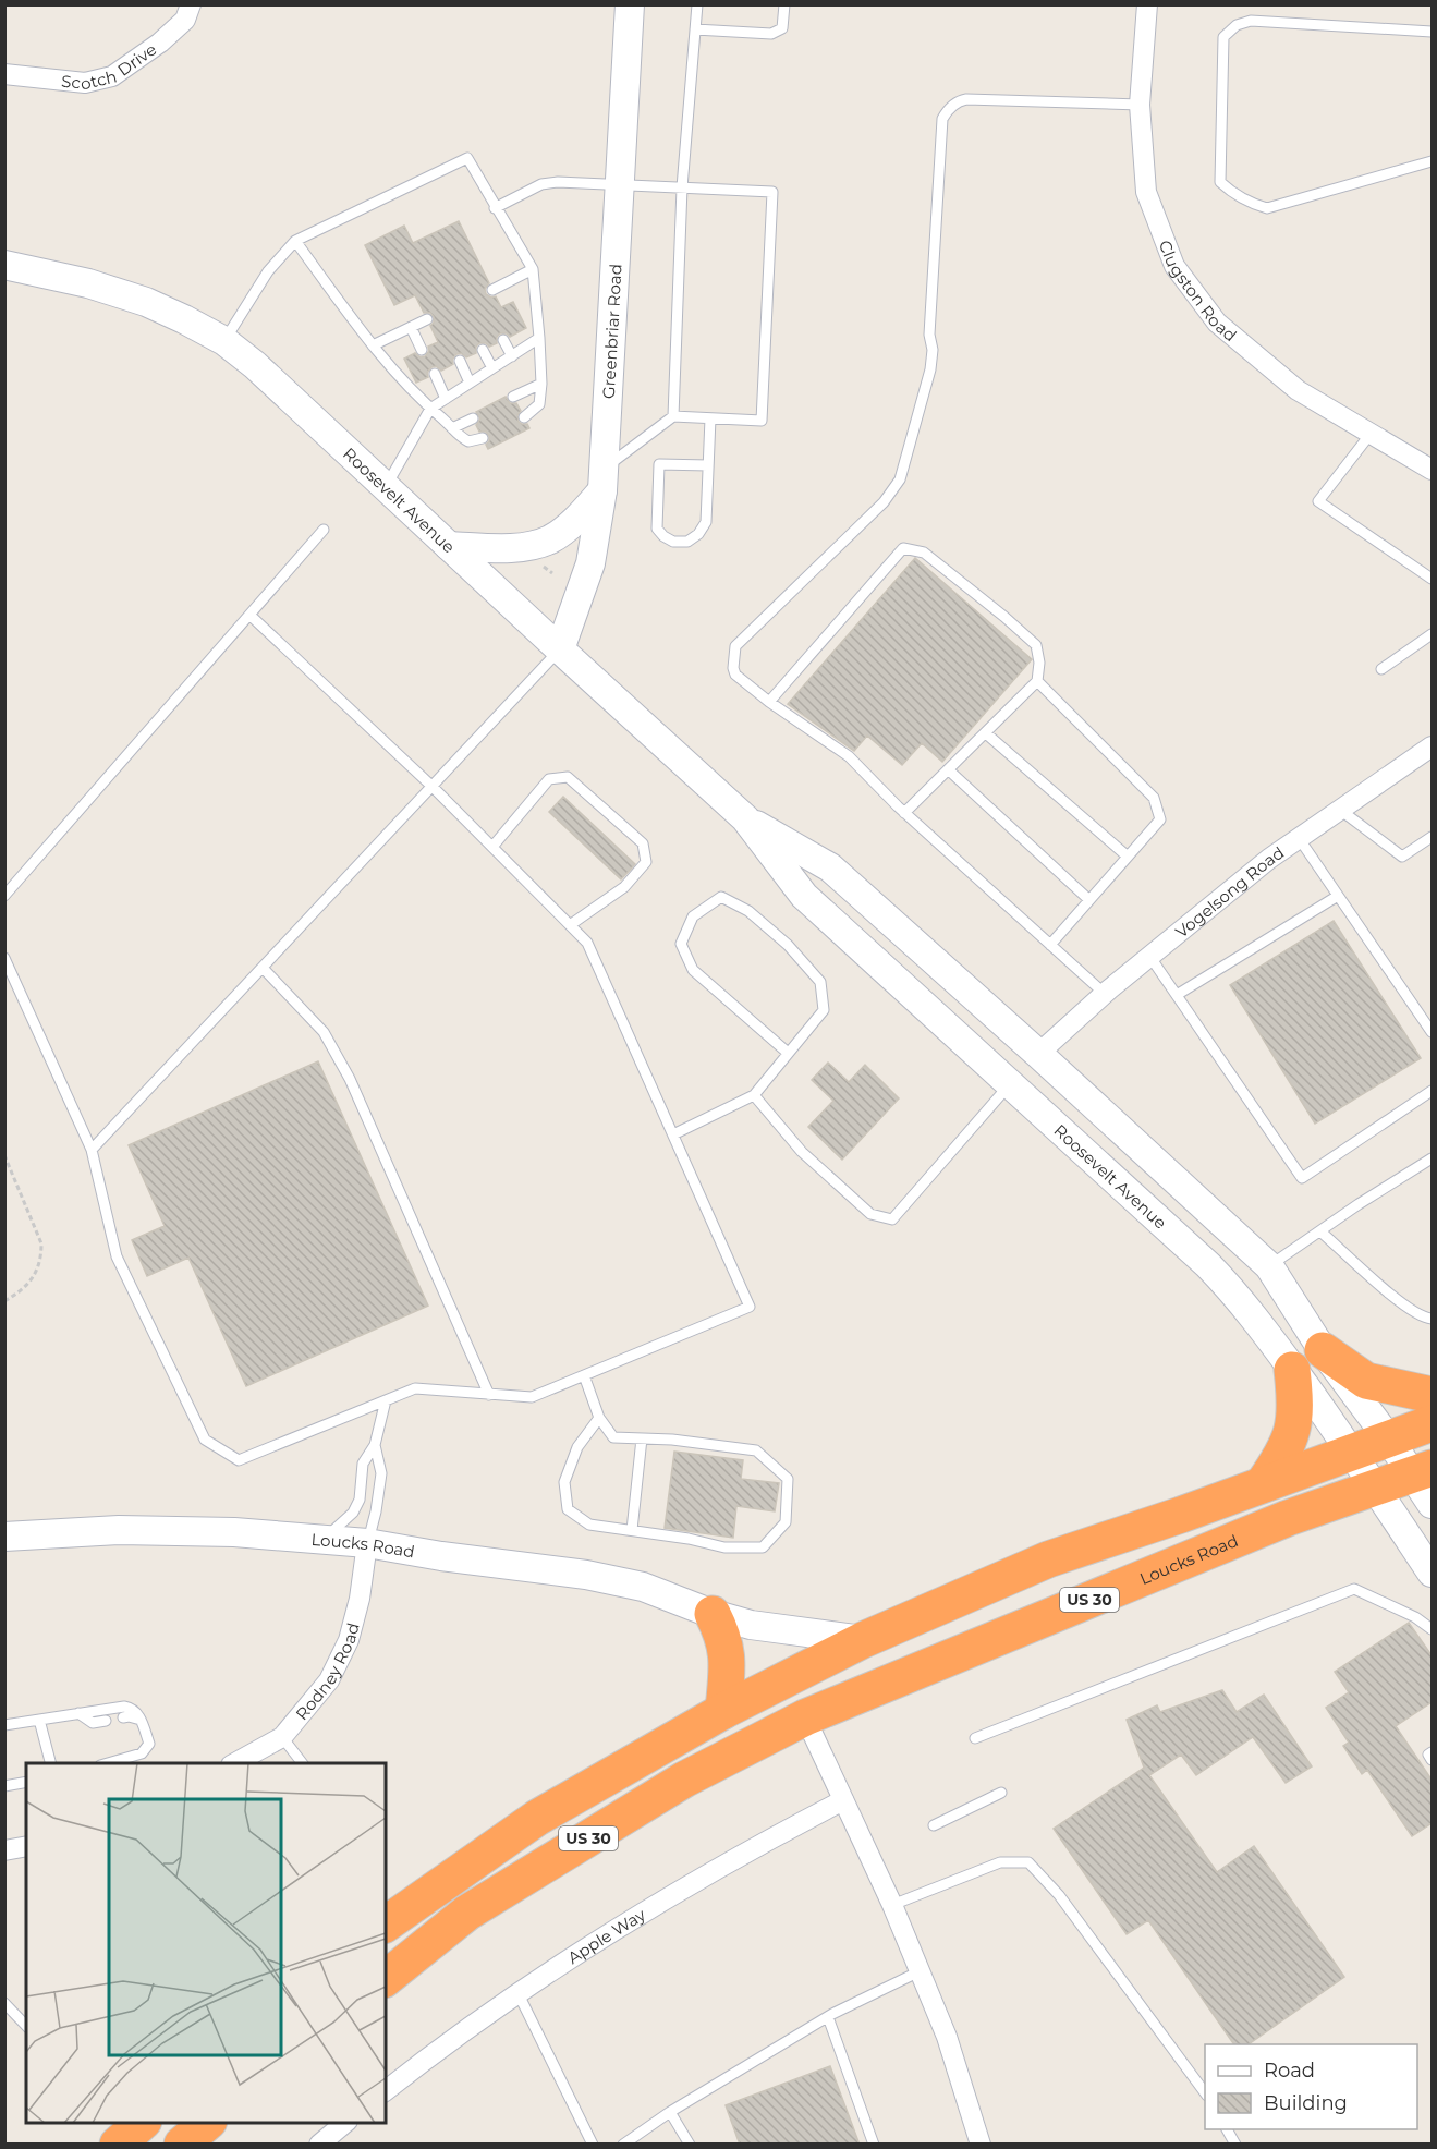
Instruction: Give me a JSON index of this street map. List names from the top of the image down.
{
  "streets": {
    "highway": ["Loucks Road", "US 30"],
    "main road": ["Greenbriar Road", "Roosevelt Avenue"],
    "street": [
      "Scotch Drive",
      "Clugston Road",
      "Vogelsong Road",
      "Rodney Road",
      "Apple Way"
    ]
  },
  "crossings": [
    ["Greenbriar Road", "Roosevelt Avenue"],
    ["Roosevelt Avenue", "Vogelsong Road"],
    ["Roosevelt Avenue", "Loucks Road"],
    ["Roosevelt Avenue", "US 30"],
    ["Loucks Road", "US 30"],
    ["Loucks Road", "Rodney Road"]
  ],
  "legend": ["Road", "Building"]
}
